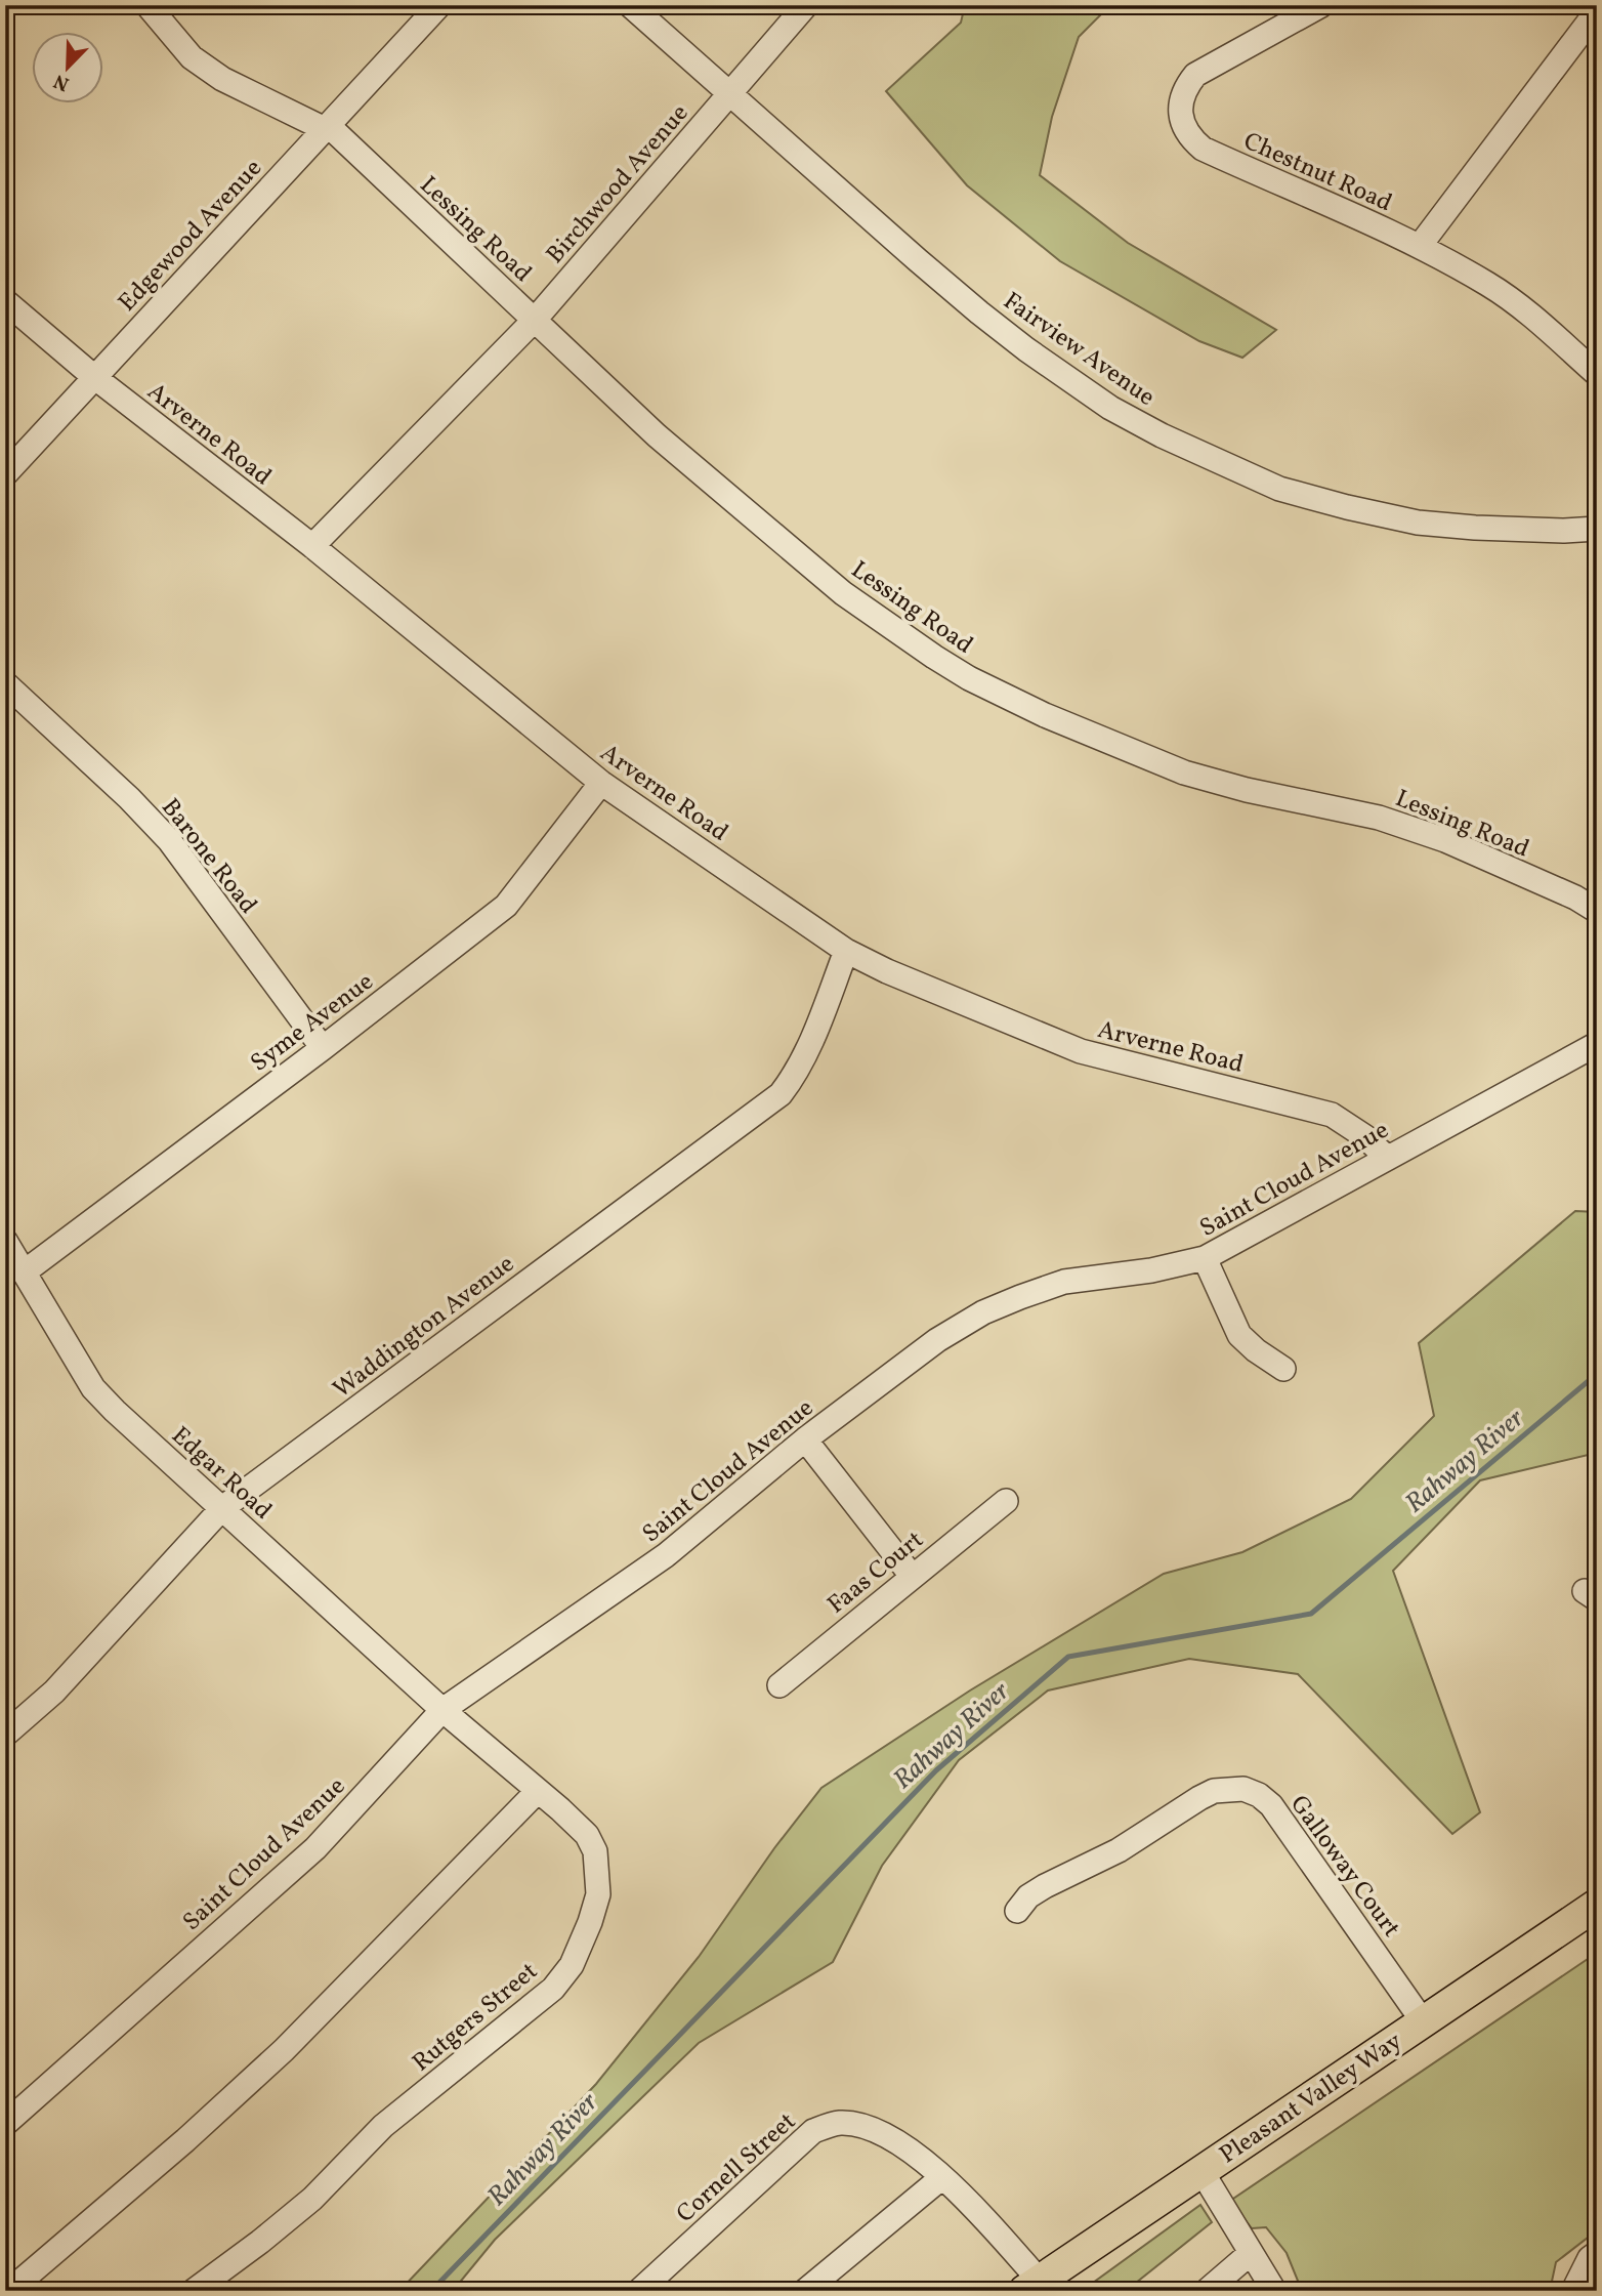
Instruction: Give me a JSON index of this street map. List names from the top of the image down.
{
  "streets": {
    "main road": ["Pleasant Valley Way"],
    "street": [
      "Chestnut Road",
      "Birchwood Avenue",
      "Lessing Road",
      "Edgewood Avenue",
      "Fairview Avenue",
      "Arverne Road",
      "Barone Road",
      "Syme Avenue",
      "Saint Cloud Avenue",
      "Waddington Avenue",
      "Edgar Road",
      "Faas Court",
      "Galloway Court",
      "Rutgers Street",
      "Cornell Street"
    ]
  },
  "crossings": [
    ["Birchwood Avenue", "Lessing Road"],
    ["Birchwood Avenue", "Fairview Avenue"],
    ["Birchwood Avenue", "Arverne Road"],
    ["Lessing Road", "Edgewood Avenue"],
    ["Edgewood Avenue", "Arverne Road"],
    ["Arverne Road", "Syme Avenue"],
    ["Arverne Road", "Saint Cloud Avenue"],
    ["Arverne Road", "Waddington Avenue"],
    ["Barone Road", "Syme Avenue"],
    ["Syme Avenue", "Edgar Road"],
    ["Saint Cloud Avenue", "Edgar Road"],
    ["Saint Cloud Avenue", "Rutgers Street"],
    ["Waddington Avenue", "Edgar Road"],
    ["Edgar Road", "Rutgers Street"],
    ["Galloway Court", "Pleasant Valley Way"],
    ["Pleasant Valley Way", "Cornell Street"]
  ],
  "water": ["Rahway River"],
  "north": "bottom left"
}
